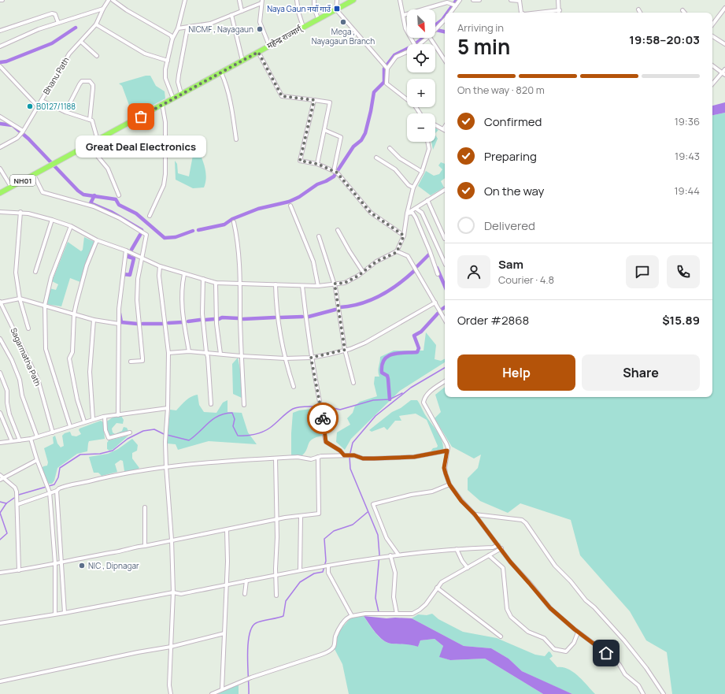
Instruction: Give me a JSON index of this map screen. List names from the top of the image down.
{
  "streets": {
    "highway": ["महेन्द्र राज्मार्ग्", "NH01"],
    "street": ["Bhanu Path", "Sagarmatha Path"]
  },
  "places": {
    "transit": ["Naya Gaun नयाँ गाउँ"],
    "other": [
      "Mega , Nayagaun Branch",
      "NICMF , Nayagaun",
      "B0127/1188",
      "Great Deal Electronics",
      "NIC , Dipnagar"
    ]
  },
  "north": "bottom right",
  "page": {
    "map_buttons": ["+", "−"],
    "heading": ["5 min", "Arriving in", "19:58–20:03"],
    "panel": [
      "Sam",
      "Courier · 4.8",
      "Order #2868",
      "$15.89"
    ],
    "bar": "On the way · 820 m",
    "list": [
      ["Confirmed", "19:36"],
      ["Preparing", "19:43"],
      ["On the way", "19:44"],
      "Delivered"
    ],
    "bubble": "Great Deal Electronics",
    "buttons": ["Help", "Share"]
  }
}
